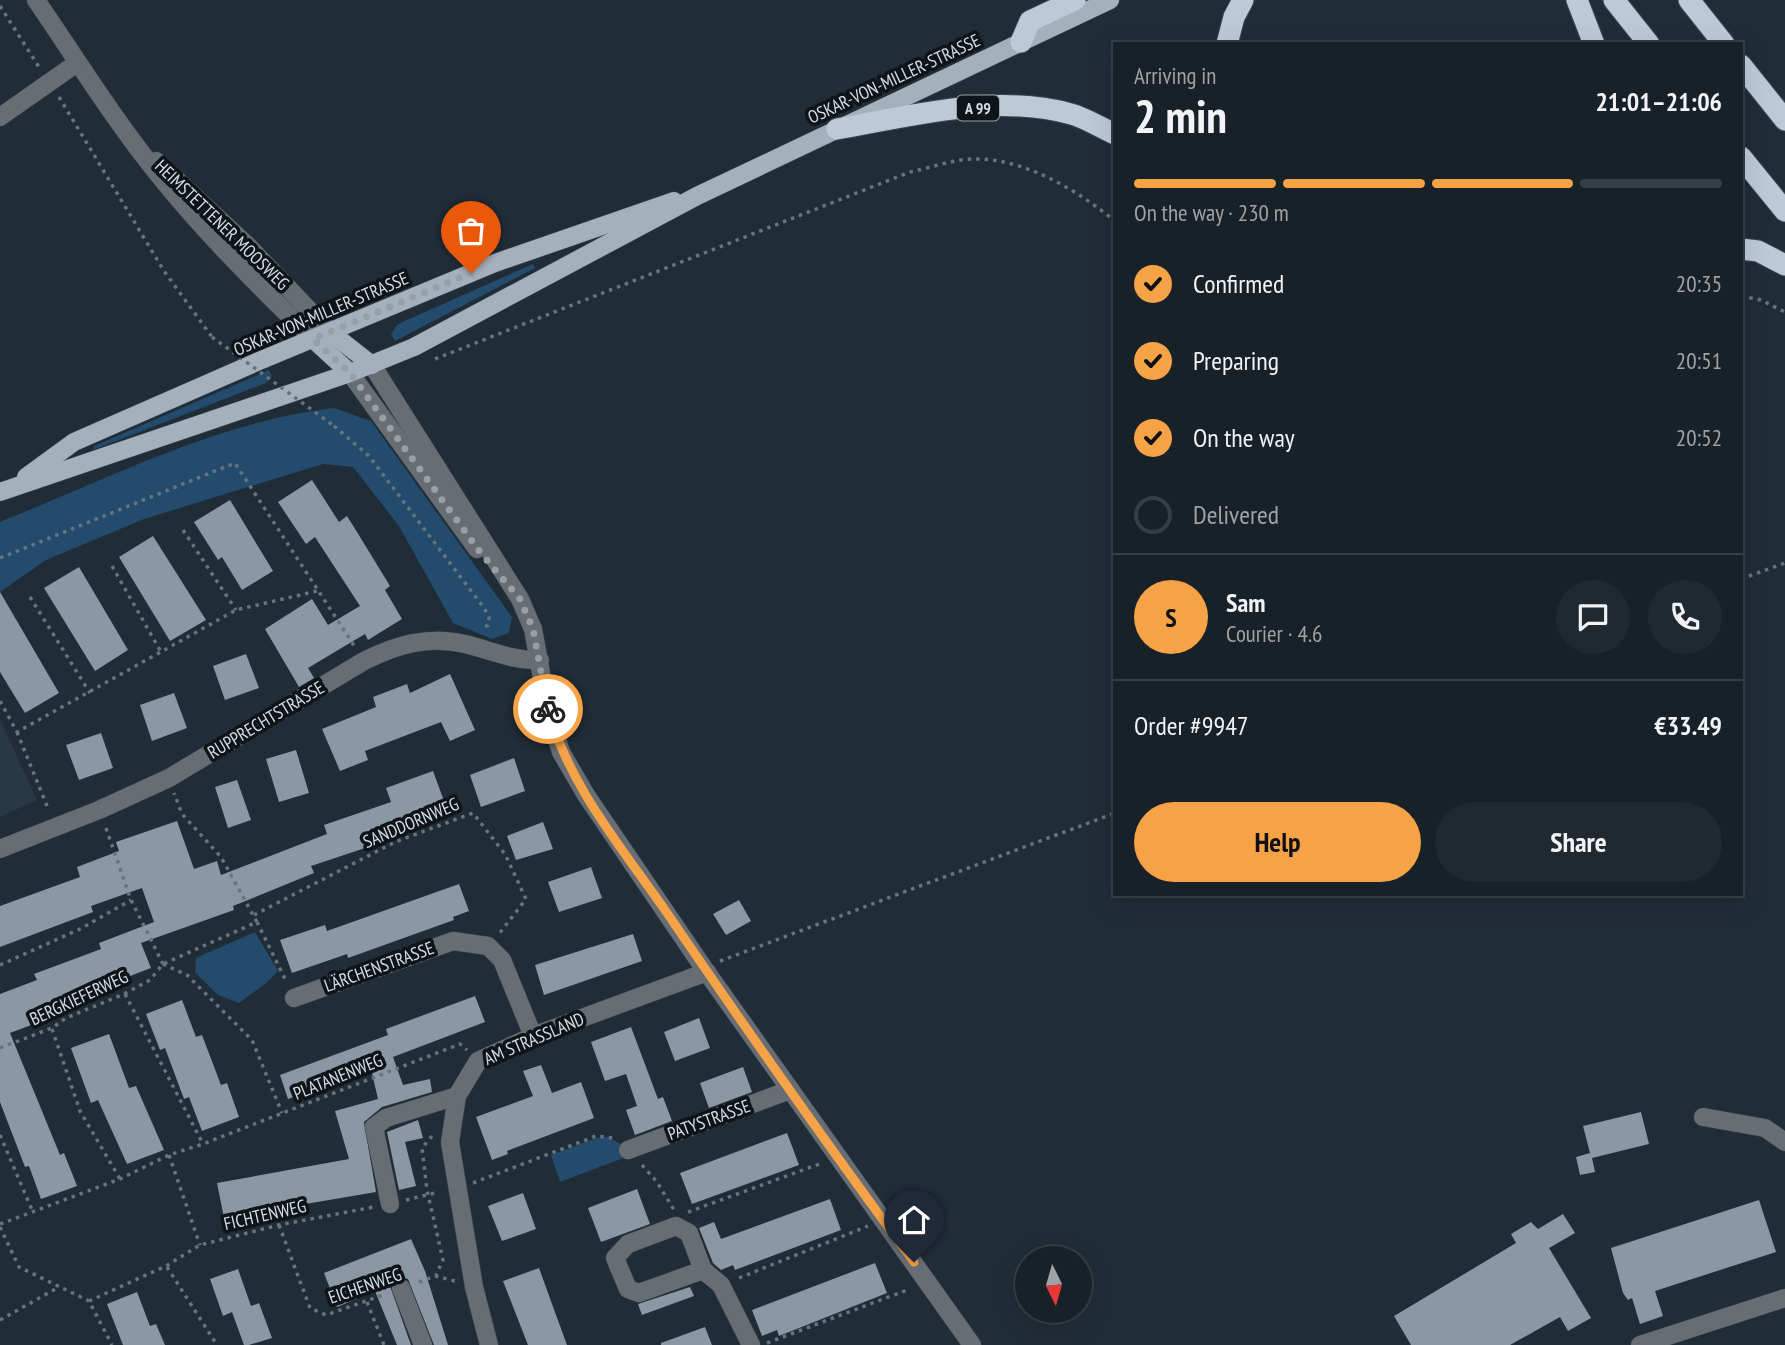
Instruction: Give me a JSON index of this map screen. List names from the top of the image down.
{
  "streets": {
    "highway": ["A 99"],
    "main road": ["OSKAR-VON-MILLER-STRASSE"],
    "street": [
      "HEIMSTETTENER MOOSWEG",
      "RUPPRECHTSTRASSE",
      "LÄRCHENSTRASSE",
      "AM STRASSLAND",
      "PATYSTRASSE"
    ],
    "path": [
      "SANDDORNWEG",
      "BERGKIEFERWEG",
      "PLATANENWEG",
      "FICHTENWEG",
      "EICHENWEG"
    ]
  },
  "crossings": [
    ["OSKAR-VON-MILLER-STRASSE", "A 99"],
    ["OSKAR-VON-MILLER-STRASSE", "HEIMSTETTENER MOOSWEG"],
    ["SANDDORNWEG", "LÄRCHENSTRASSE"],
    ["AM STRASSLAND", "PLATANENWEG"],
    ["AM STRASSLAND", "FICHTENWEG"],
    ["PATYSTRASSE", "FICHTENWEG"],
    ["FICHTENWEG", "EICHENWEG"]
  ],
  "north": "bottom",
  "page": {
    "heading": ["2 min", "Arriving in", "21:01–21:06"],
    "panel": [
      "Sam",
      "Courier · 4.6",
      "Order #9947",
      "€33.49"
    ],
    "bar": "On the way · 230 m",
    "list": [
      ["Confirmed", "20:35"],
      ["Preparing", "20:51"],
      ["On the way", "20:52"],
      "Delivered"
    ],
    "round": "S",
    "buttons": ["Help", "Share"]
  }
}
